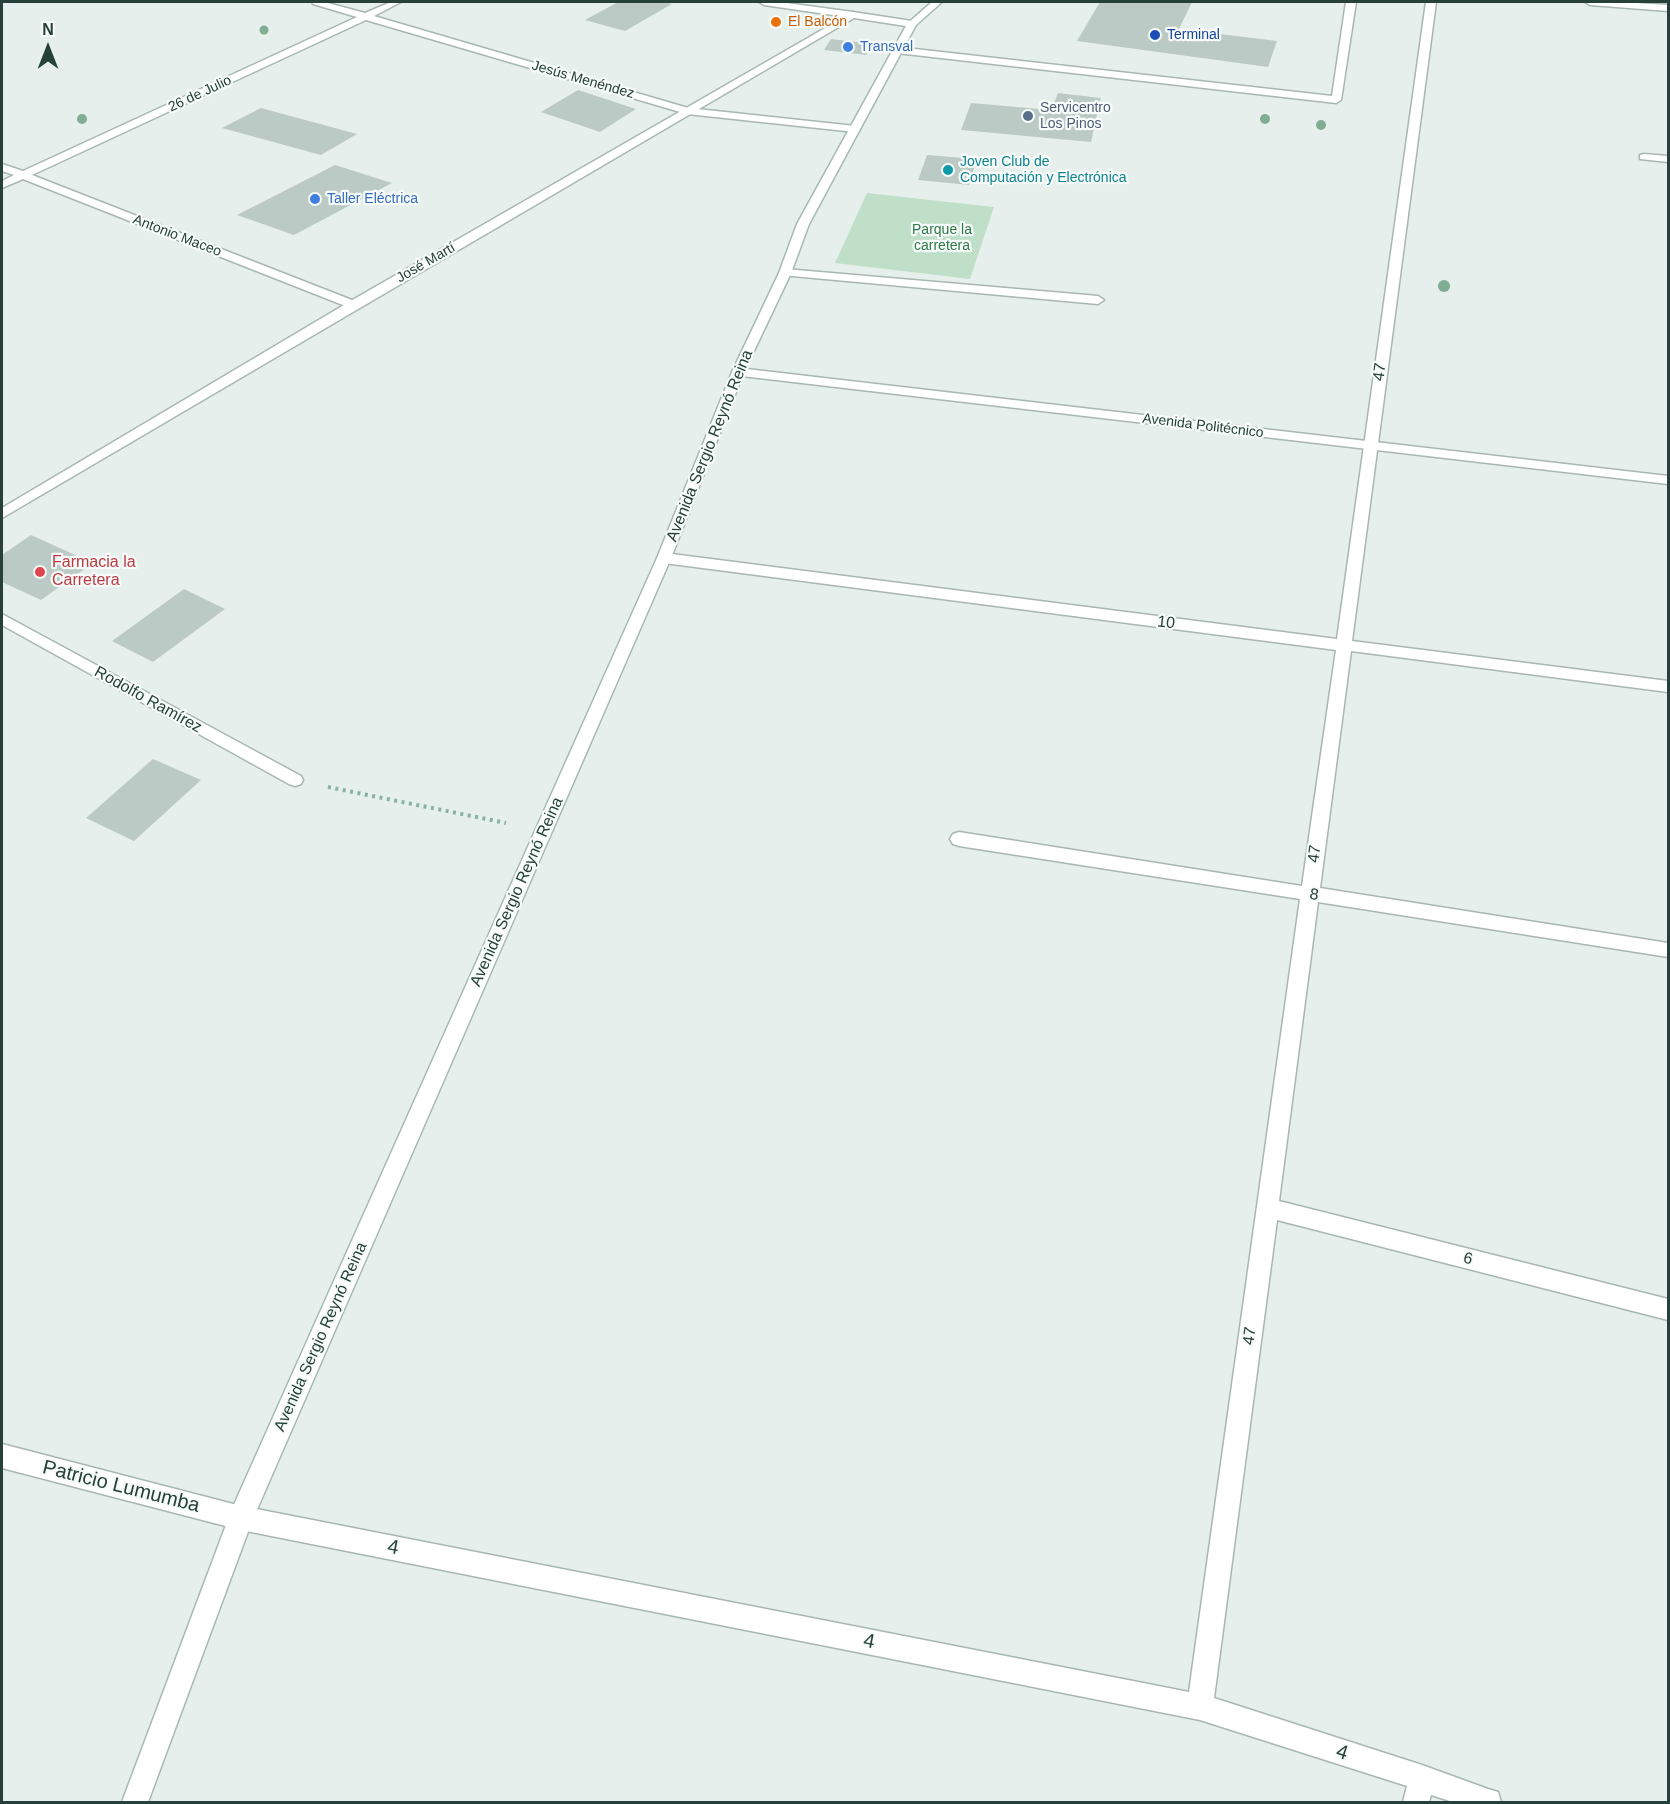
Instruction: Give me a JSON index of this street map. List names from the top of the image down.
{
  "streets": {
    "street": [
      "Jesús Menéndez",
      "26 de Julio",
      "Antonio Maceo",
      "José Martí",
      "47",
      "Avenida Politécnico",
      "Avenida Sergio Reynó Reina",
      "10",
      "Rodolfo Ramírez",
      "8",
      "6",
      "Patricio Lumumba",
      "4"
    ]
  },
  "crossings": [
    ["Jesús Menéndez", "26 de Julio"],
    ["Jesús Menéndez", "José Martí"],
    ["Jesús Menéndez", "Avenida Sergio Reynó Reina"],
    ["26 de Julio", "Antonio Maceo"],
    ["Antonio Maceo", "José Martí"],
    ["47", "Avenida Politécnico"],
    ["47", "10"],
    ["47", "8"],
    ["47", "6"],
    ["47", "4"],
    ["Avenida Politécnico", "Avenida Sergio Reynó Reina"],
    ["Avenida Sergio Reynó Reina", "10"],
    ["Avenida Sergio Reynó Reina", "Patricio Lumumba"],
    ["Avenida Sergio Reynó Reina", "4"],
    ["Patricio Lumumba", "4"]
  ],
  "parks": ["Parque la carretera"],
  "places": [
    "El Balcón",
    "Terminal",
    "Transval",
    "Servicentro Los Pinos",
    "Joven Club de Computación y Electrónica",
    "Taller Eléctrica",
    "Farmacia la Carretera"
  ],
  "north": "top"
}
